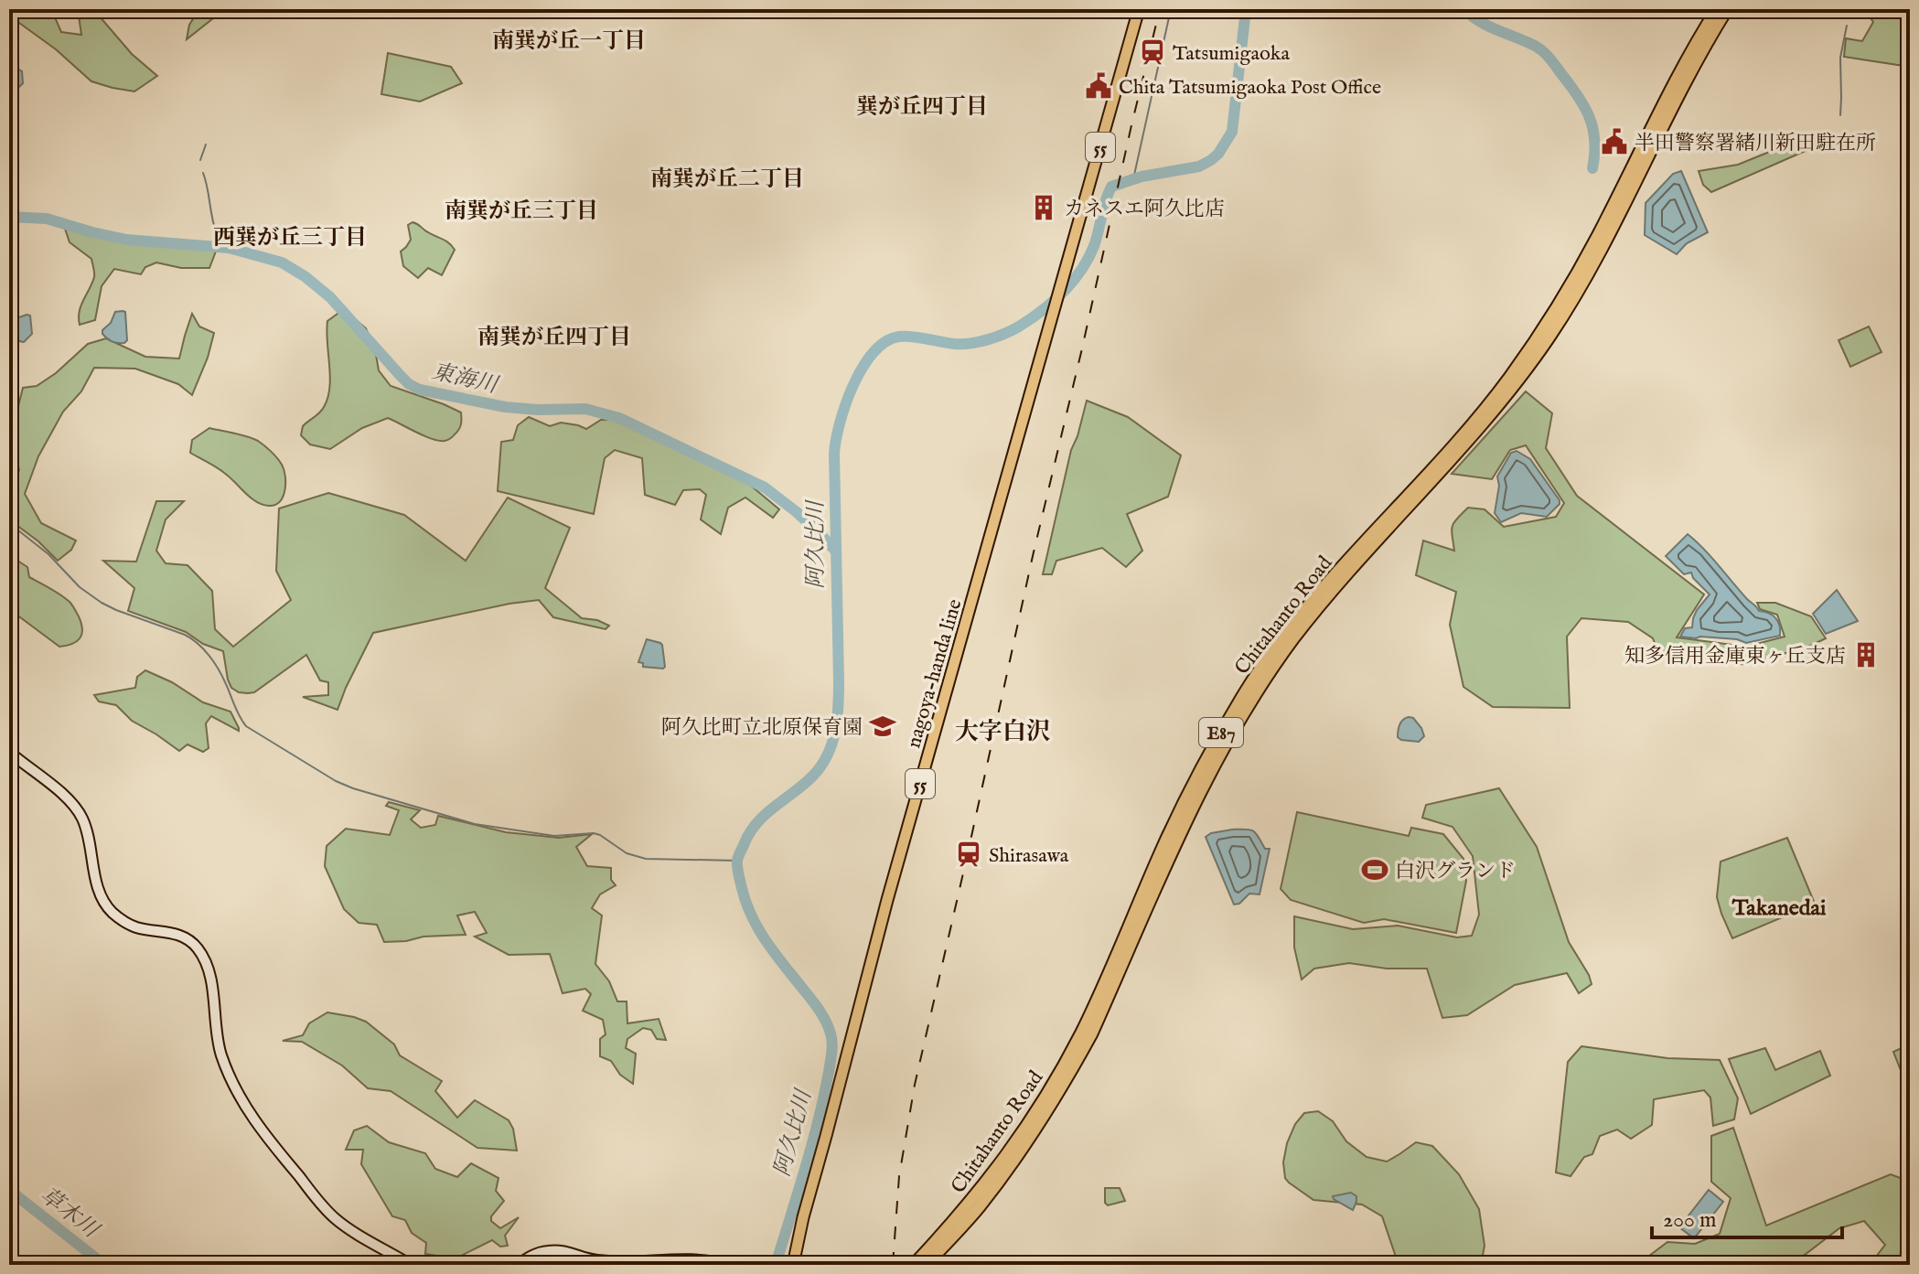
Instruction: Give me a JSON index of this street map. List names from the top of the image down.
{
  "streets": {
    "highway": ["Chitahanto Road", "E87"],
    "main road": ["55", "nagoya-handa line"]
  },
  "districts": [
    "南巽が丘一丁目",
    "巽が丘四丁目",
    "南巽が丘二丁目",
    "南巽が丘三丁目",
    "西巽が丘三丁目",
    "南巽が丘四丁目",
    "大字白沢",
    "Takanedai"
  ],
  "water": ["東海川", "阿久比川", "草木川"],
  "places": {
    "station": ["Tatsumigaoka", "Shirasawa"],
    "public building": ["Chita Tatsumigaoka Post Office", "半田警察署緒川新田駐在所"],
    "building": ["カネスエ阿久比店", "知多信用金庫東ヶ丘支店"],
    "school or university": ["阿久比町立北原保育園"],
    "sports": ["白沢グランド"]
  },
  "scale_bar": "200 m"
}
